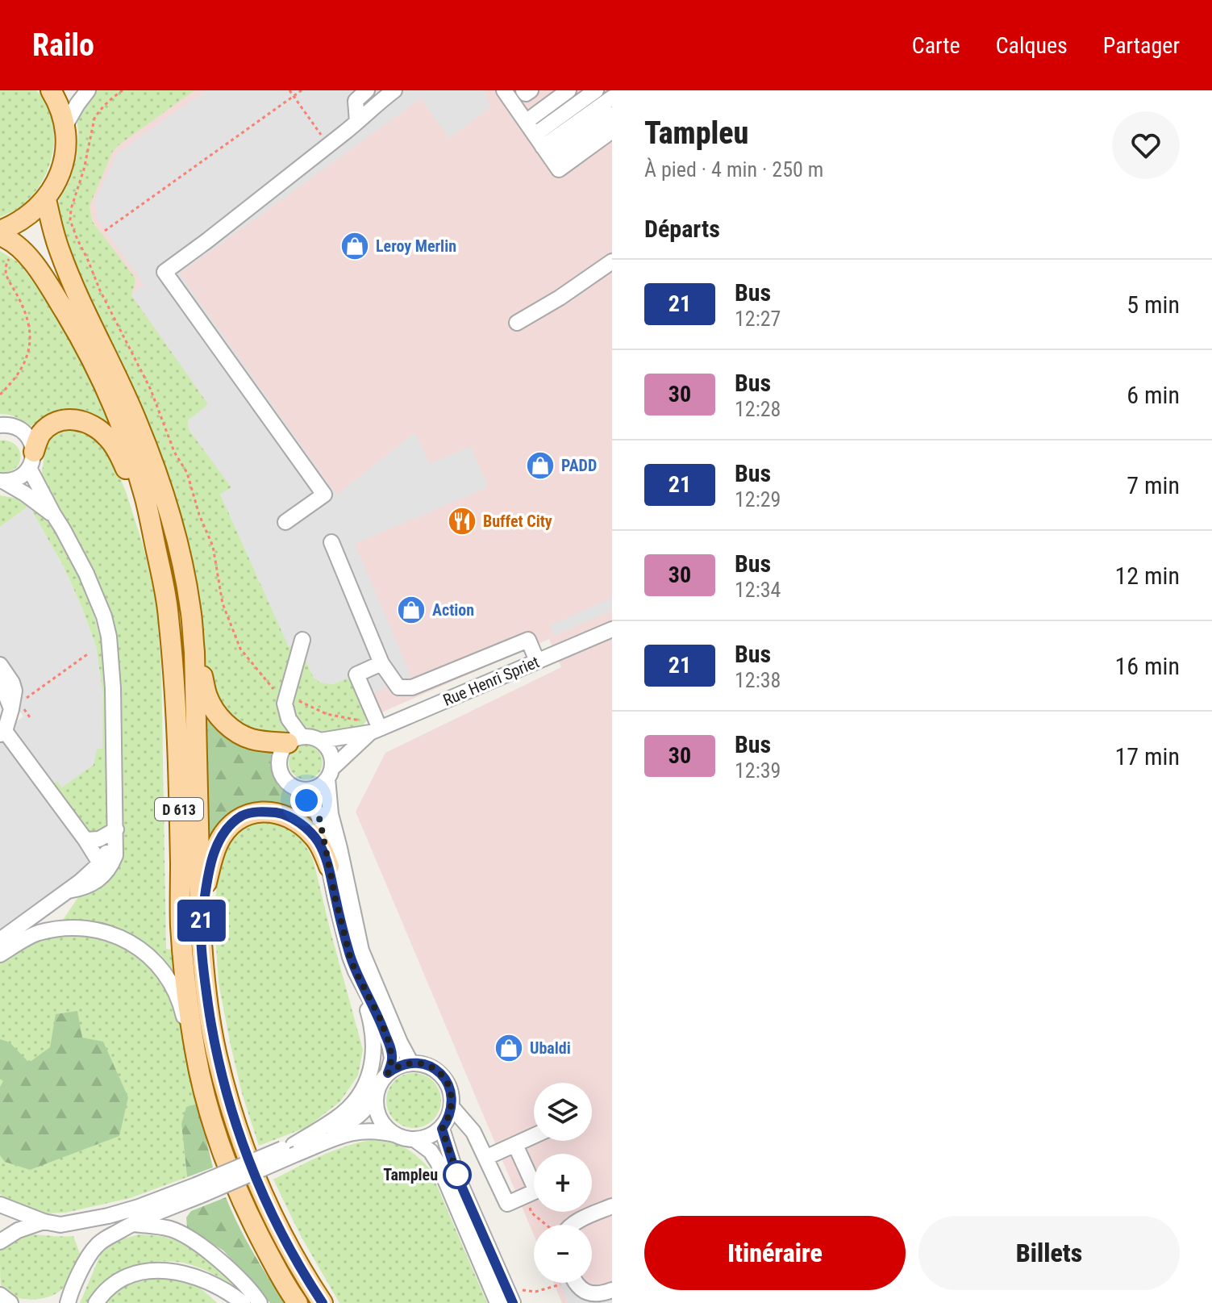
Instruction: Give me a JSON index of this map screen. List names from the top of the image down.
{
  "streets": {
    "main road": ["D 613"],
    "street": ["Rue Henri Spriet"]
  },
  "places": {
    "shop": [
      "Leroy Merlin",
      "PADD",
      "Action",
      "Ubaldi"
    ],
    "restaurant": ["Buffet City"],
    "other": ["Tampleu"]
  },
  "lines": ["bus line 21"],
  "page": {
    "header": "Railo",
    "nav": ["Carte", "Calques", "Partager"],
    "on_map": "21",
    "heading": [
      ["Tampleu", "À pied · 4 min · 250 m"],
      "Départs"
    ],
    "list": [
      {
        "mark": "21",
        "name": "Bus",
        "note": "12:27",
        "value": "5 min"
      },
      {
        "mark": "30",
        "name": "Bus",
        "note": "12:28",
        "value": "6 min"
      },
      {
        "mark": "21",
        "name": "Bus",
        "note": "12:29",
        "value": "7 min"
      },
      {
        "mark": "30",
        "name": "Bus",
        "note": "12:34",
        "value": "12 min"
      },
      {
        "mark": "21",
        "name": "Bus",
        "note": "12:38",
        "value": "16 min"
      },
      {
        "mark": "30",
        "name": "Bus",
        "note": "12:39",
        "value": "17 min"
      }
    ],
    "map_buttons": ["+", "−"],
    "buttons": ["Itinéraire", "Billets"]
  }
}
